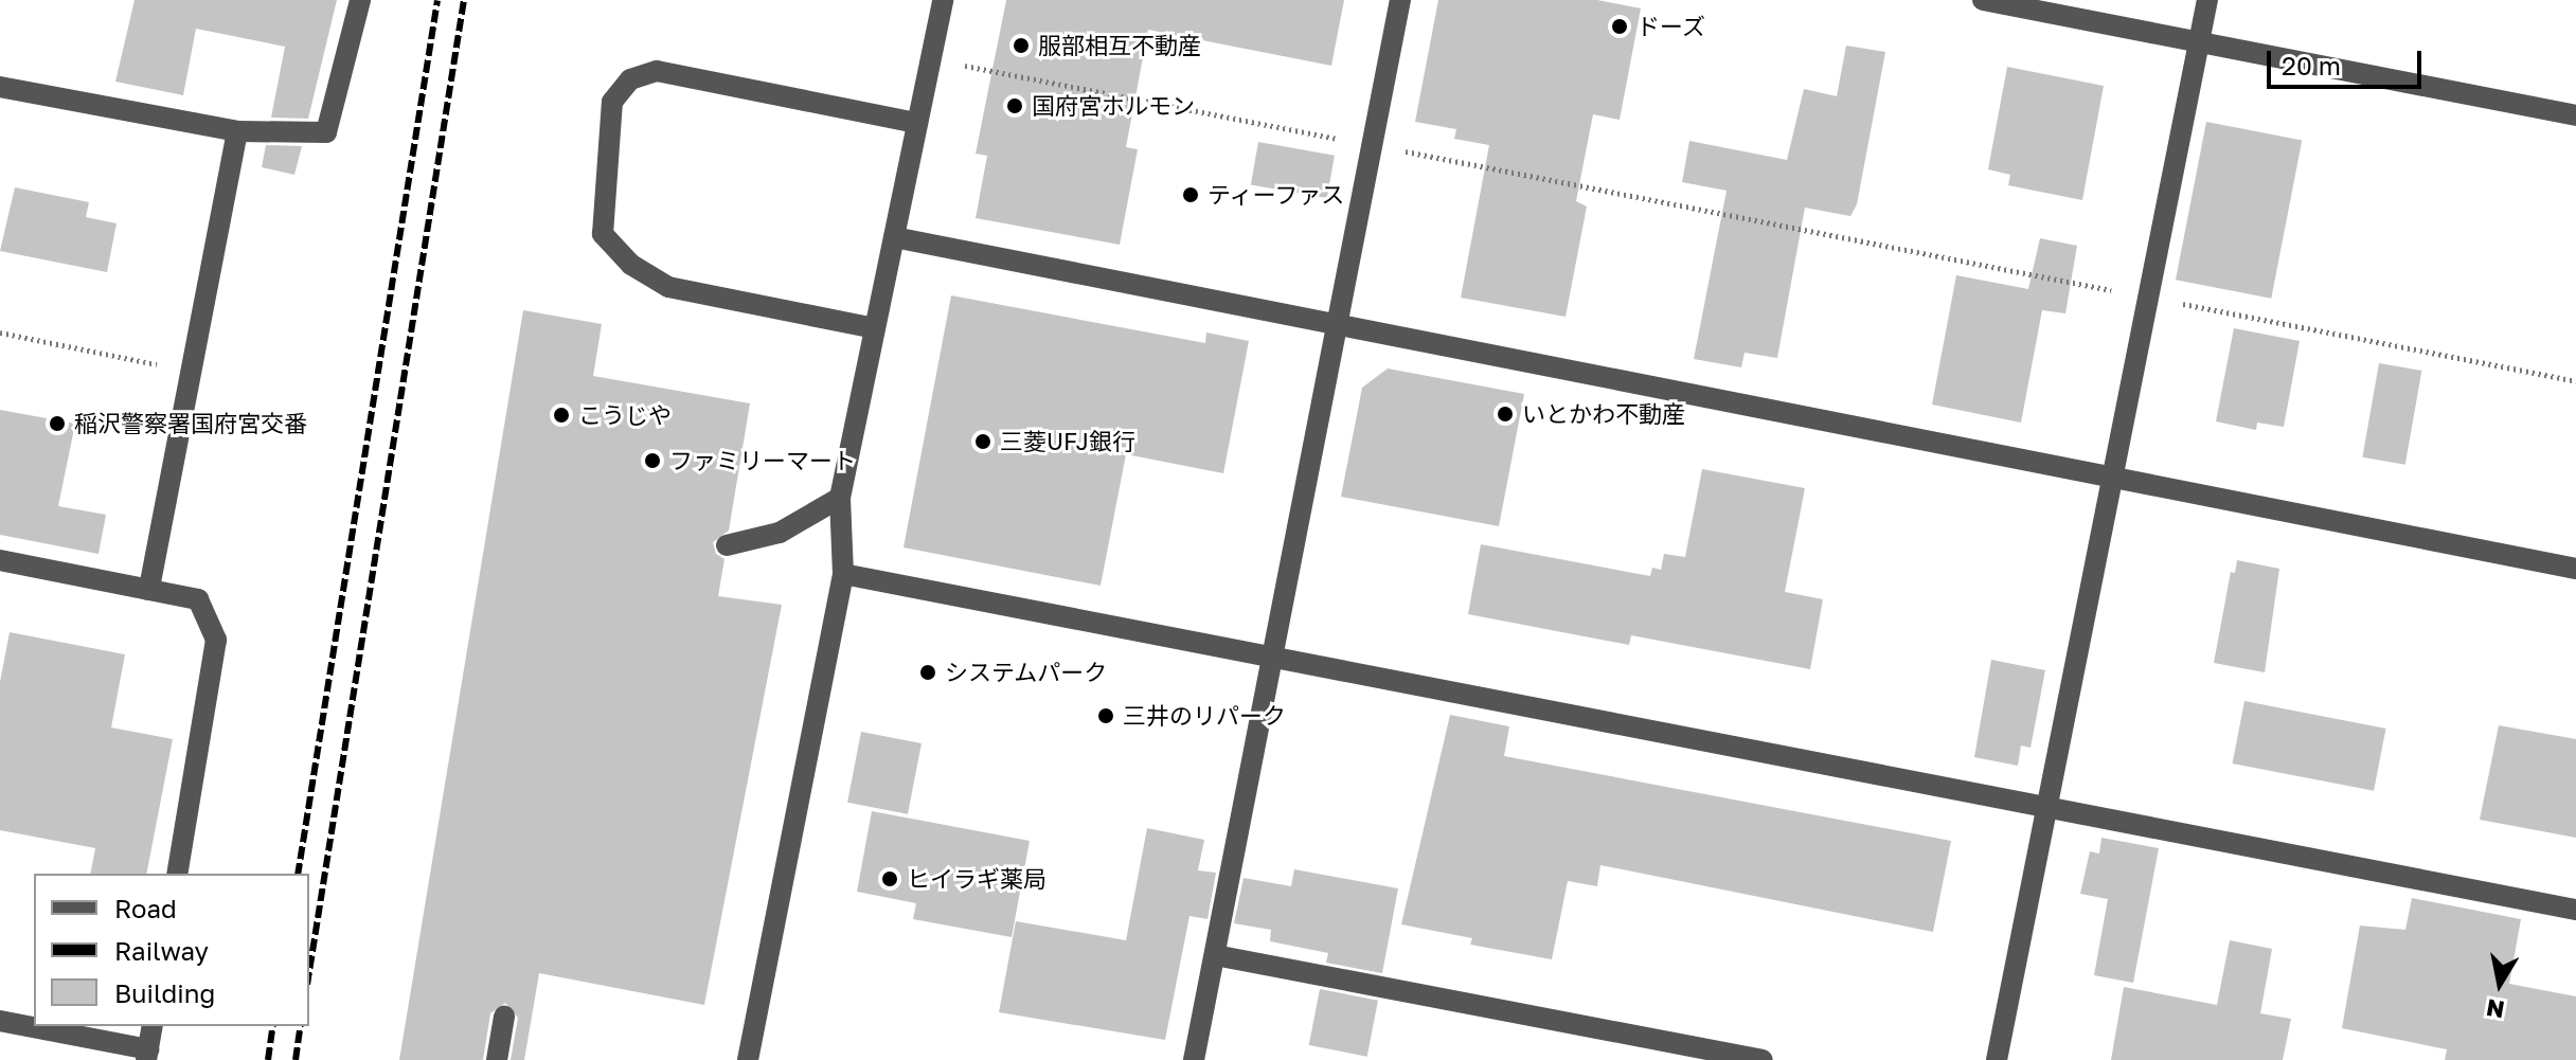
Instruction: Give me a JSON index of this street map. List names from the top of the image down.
{
  "places": [
    "ドーズ",
    "服部相互不動産",
    "国府宮ホルモン",
    "ティーファス",
    "いとかわ不動産",
    "こうじや",
    "稲沢警察署国府宮交番",
    "三菱UFJ銀行",
    "ファミリーマート",
    "システムパーク",
    "三井のリパーク",
    "ヒイラギ薬局"
  ],
  "legend": ["Road", "Railway", "Building"],
  "scale_bar": "20 m",
  "north": "bottom"
}
